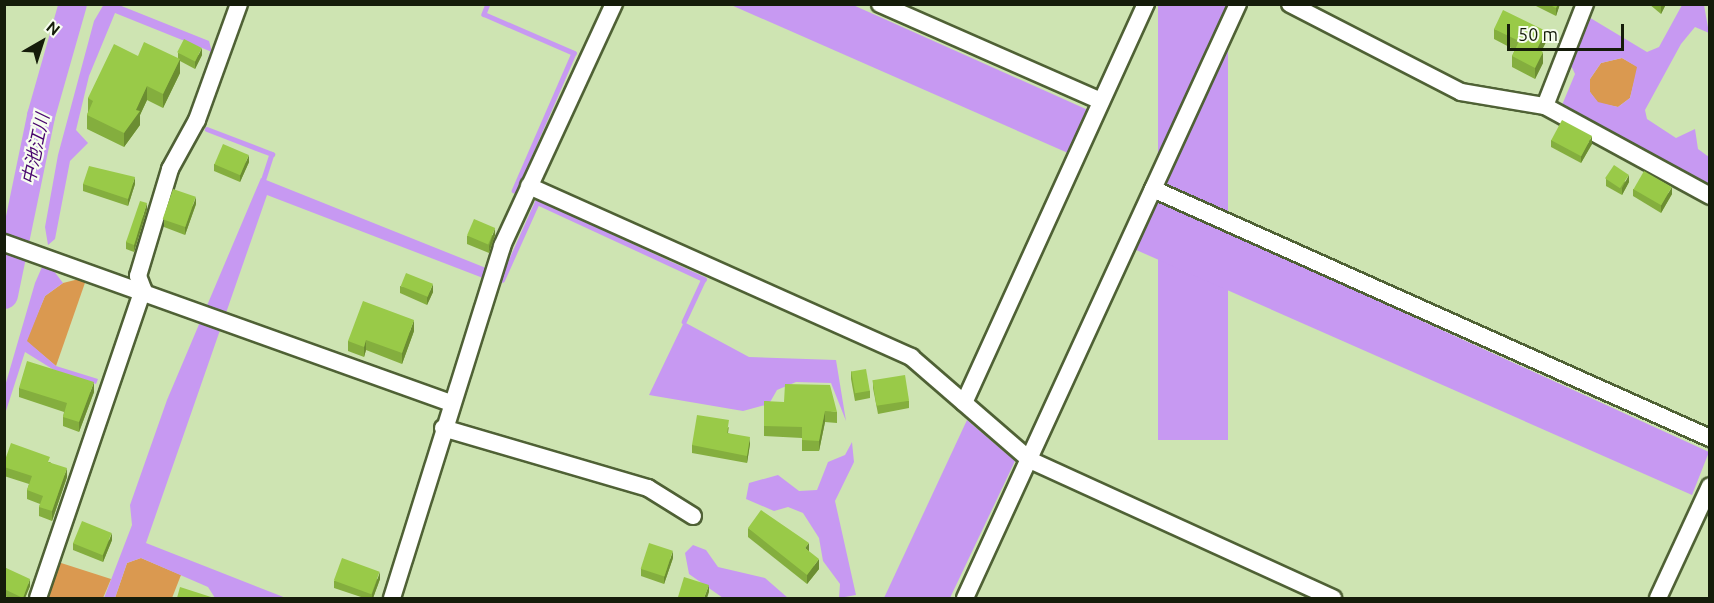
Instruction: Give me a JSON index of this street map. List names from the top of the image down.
{
  "water": ["中池江川"],
  "scale_bar": "50 m",
  "north": "top right"
}
